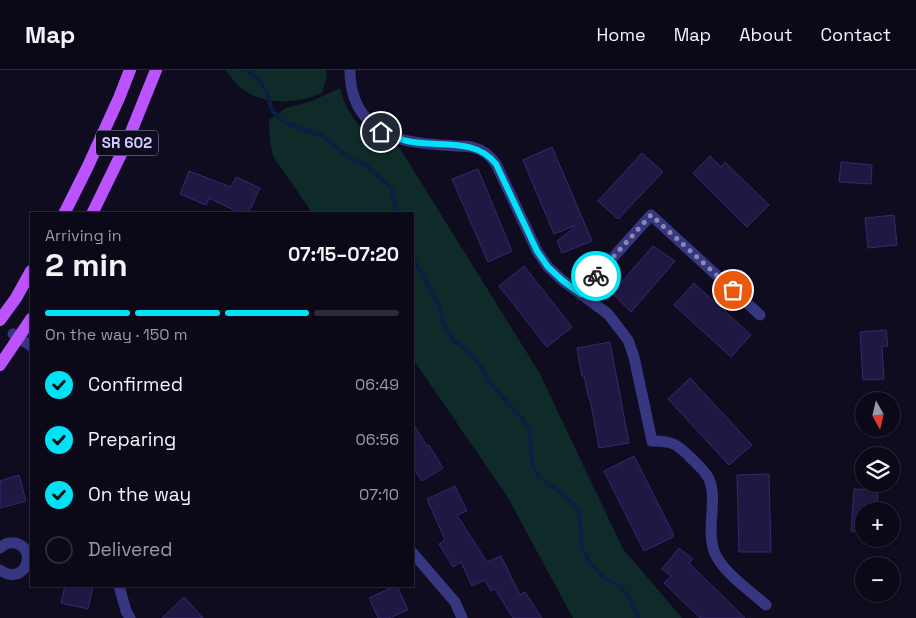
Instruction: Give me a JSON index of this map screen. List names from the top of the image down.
{
  "streets": {
    "main road": ["SR 602"]
  },
  "north": "bottom",
  "page": {
    "header": "Map",
    "nav": [
      "Home",
      "Map",
      "About",
      "Contact"
    ],
    "heading": ["2 min", "Arriving in", "07:15–07:20"],
    "bar": "On the way · 150 m",
    "list": [
      ["Confirmed", "06:49"],
      ["Preparing", "06:56"],
      ["On the way", "07:10"],
      "Delivered"
    ],
    "map_buttons": ["+", "−"]
  }
}
